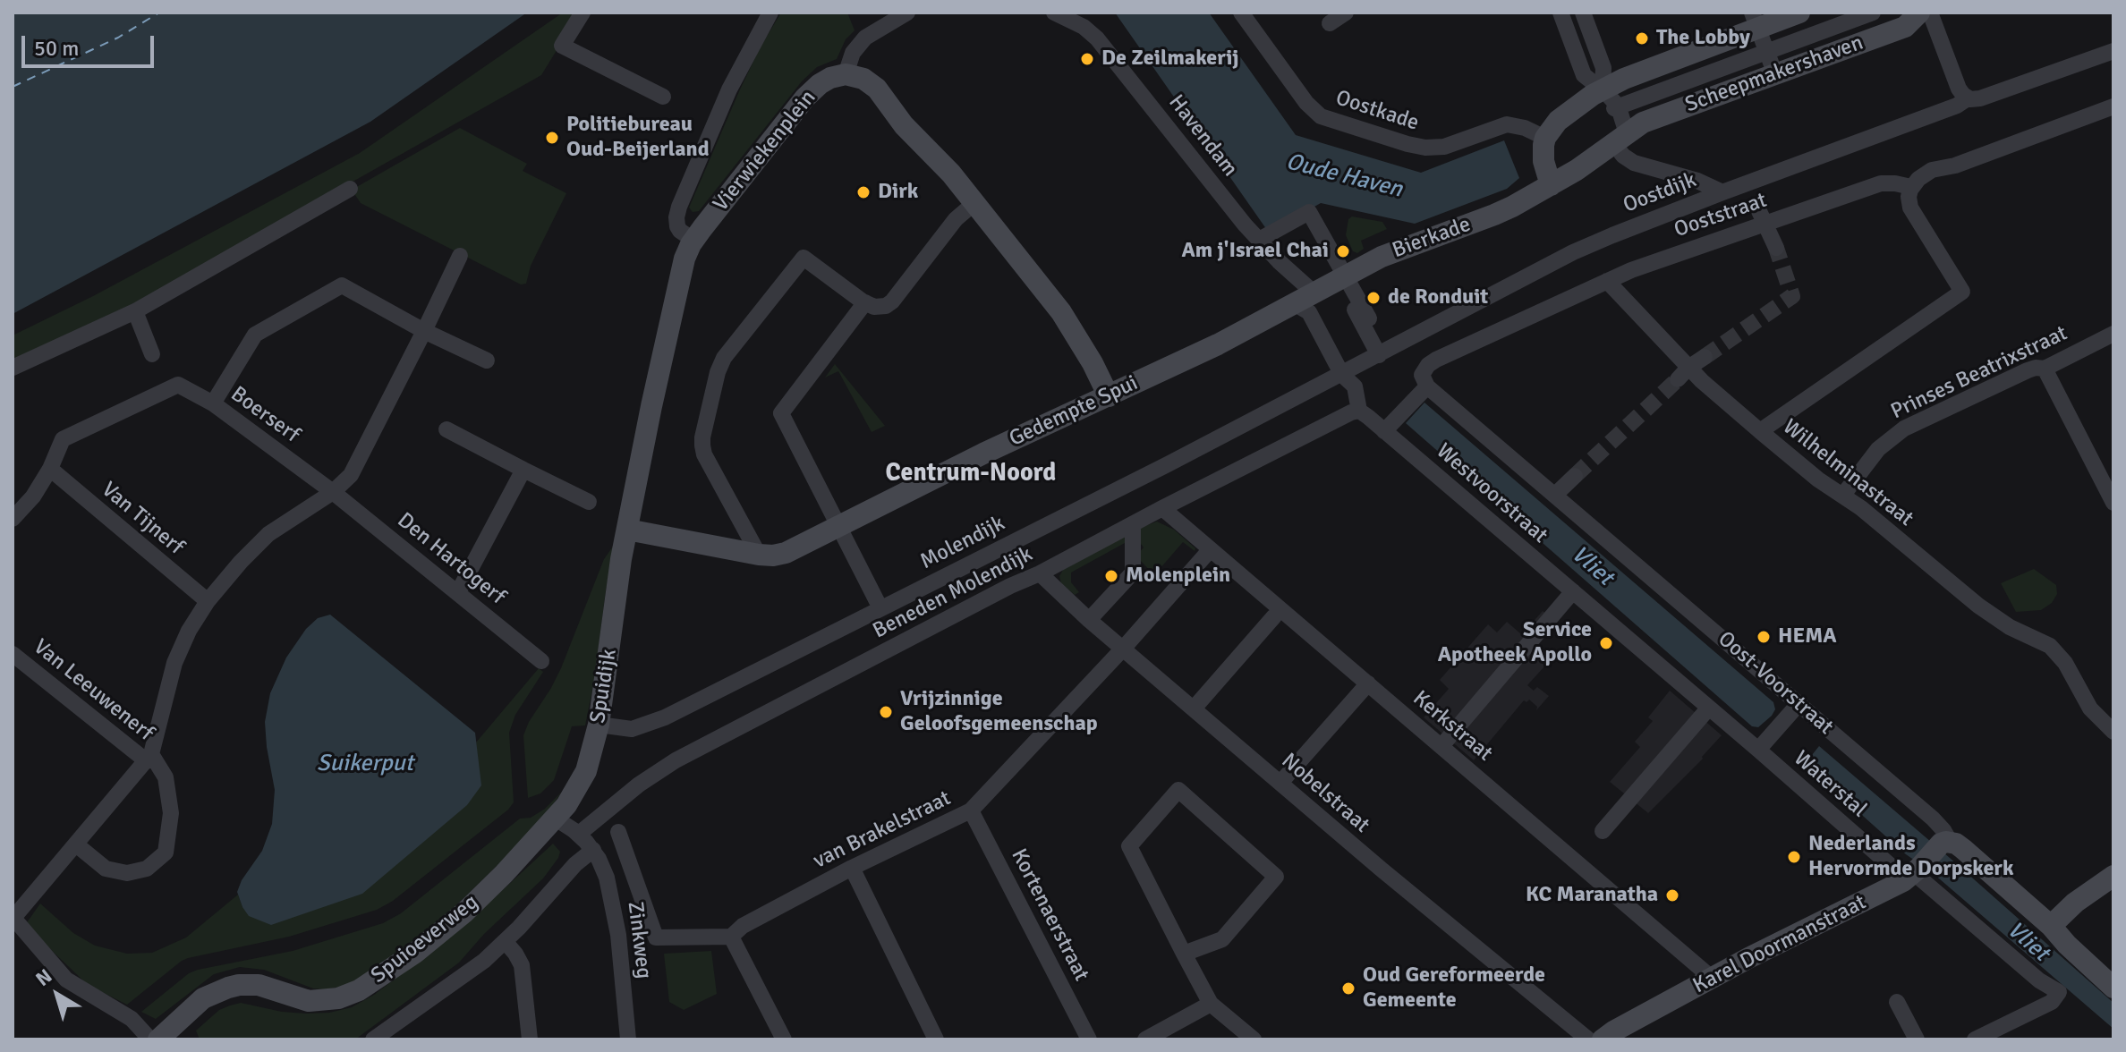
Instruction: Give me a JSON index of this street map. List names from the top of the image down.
{
  "streets": {
    "street": [
      "Scheepmakershaven",
      "Oostkade",
      "Havendam",
      "Vierwiekenplein",
      "Oostdijk",
      "Ooststraat",
      "Bierkade",
      "Prinses Beatrixstraat",
      "Gedempte Spui",
      "Boerserf",
      "Wilhelminastraat",
      "Westvoorstraat",
      "Van Tijnerf",
      "Molendijk",
      "Den Hartogerf",
      "Beneden Molendijk",
      "Oost-Voorstraat",
      "Spuidijk",
      "Van Leeuwenerf",
      "Kerkstraat",
      "Waterstal",
      "Nobelstraat",
      "van Brakelstraat",
      "Kortenaerstraat",
      "Spuioeverweg",
      "Zinkweg",
      "Karel Doormanstraat"
    ]
  },
  "crossings": [
    ["Scheepmakershaven", "Bierkade"],
    ["Havendam", "Bierkade"],
    ["Havendam", "Gedempte Spui"],
    ["Vierwiekenplein", "Spuidijk"],
    ["Oostdijk", "Molendijk"],
    ["Ooststraat", "Wilhelminastraat"],
    ["Bierkade", "Gedempte Spui"],
    ["Prinses Beatrixstraat", "Wilhelminastraat"],
    ["Gedempte Spui", "Spuidijk"],
    ["Boerserf", "Van Tijnerf"],
    ["Boerserf", "Den Hartogerf"],
    ["Westvoorstraat", "Beneden Molendijk"],
    ["Westvoorstraat", "Waterstal"],
    ["Molendijk", "Spuidijk"],
    ["Beneden Molendijk", "Kerkstraat"],
    ["Beneden Molendijk", "Nobelstraat"],
    ["Oost-Voorstraat", "Karel Doormanstraat"],
    ["Spuidijk", "Spuioeverweg"],
    ["Kerkstraat", "van Brakelstraat"],
    ["Kerkstraat", "Karel Doormanstraat"],
    ["Waterstal", "Karel Doormanstraat"],
    ["Nobelstraat", "van Brakelstraat"],
    ["van Brakelstraat", "Kortenaerstraat"]
  ],
  "districts": ["Centrum-Noord"],
  "water": ["Oude Haven", "Vliet", "Suikerput"],
  "places": [
    "The Lobby",
    "De Zeilmakerij",
    "Politiebureau Oud-Beijerland",
    "Dirk",
    "Am j'Israel Chai",
    "de Ronduit",
    "Molenplein",
    "HEMA",
    "Service Apotheek Apollo",
    "Vrijzinnige Geloofsgemeenschap",
    "Nederlands Hervormde Dorpskerk",
    "KC Maranatha",
    "Oud Gereformeerde Gemeente"
  ],
  "scale_bar": "50 m",
  "north": "top left"
}
